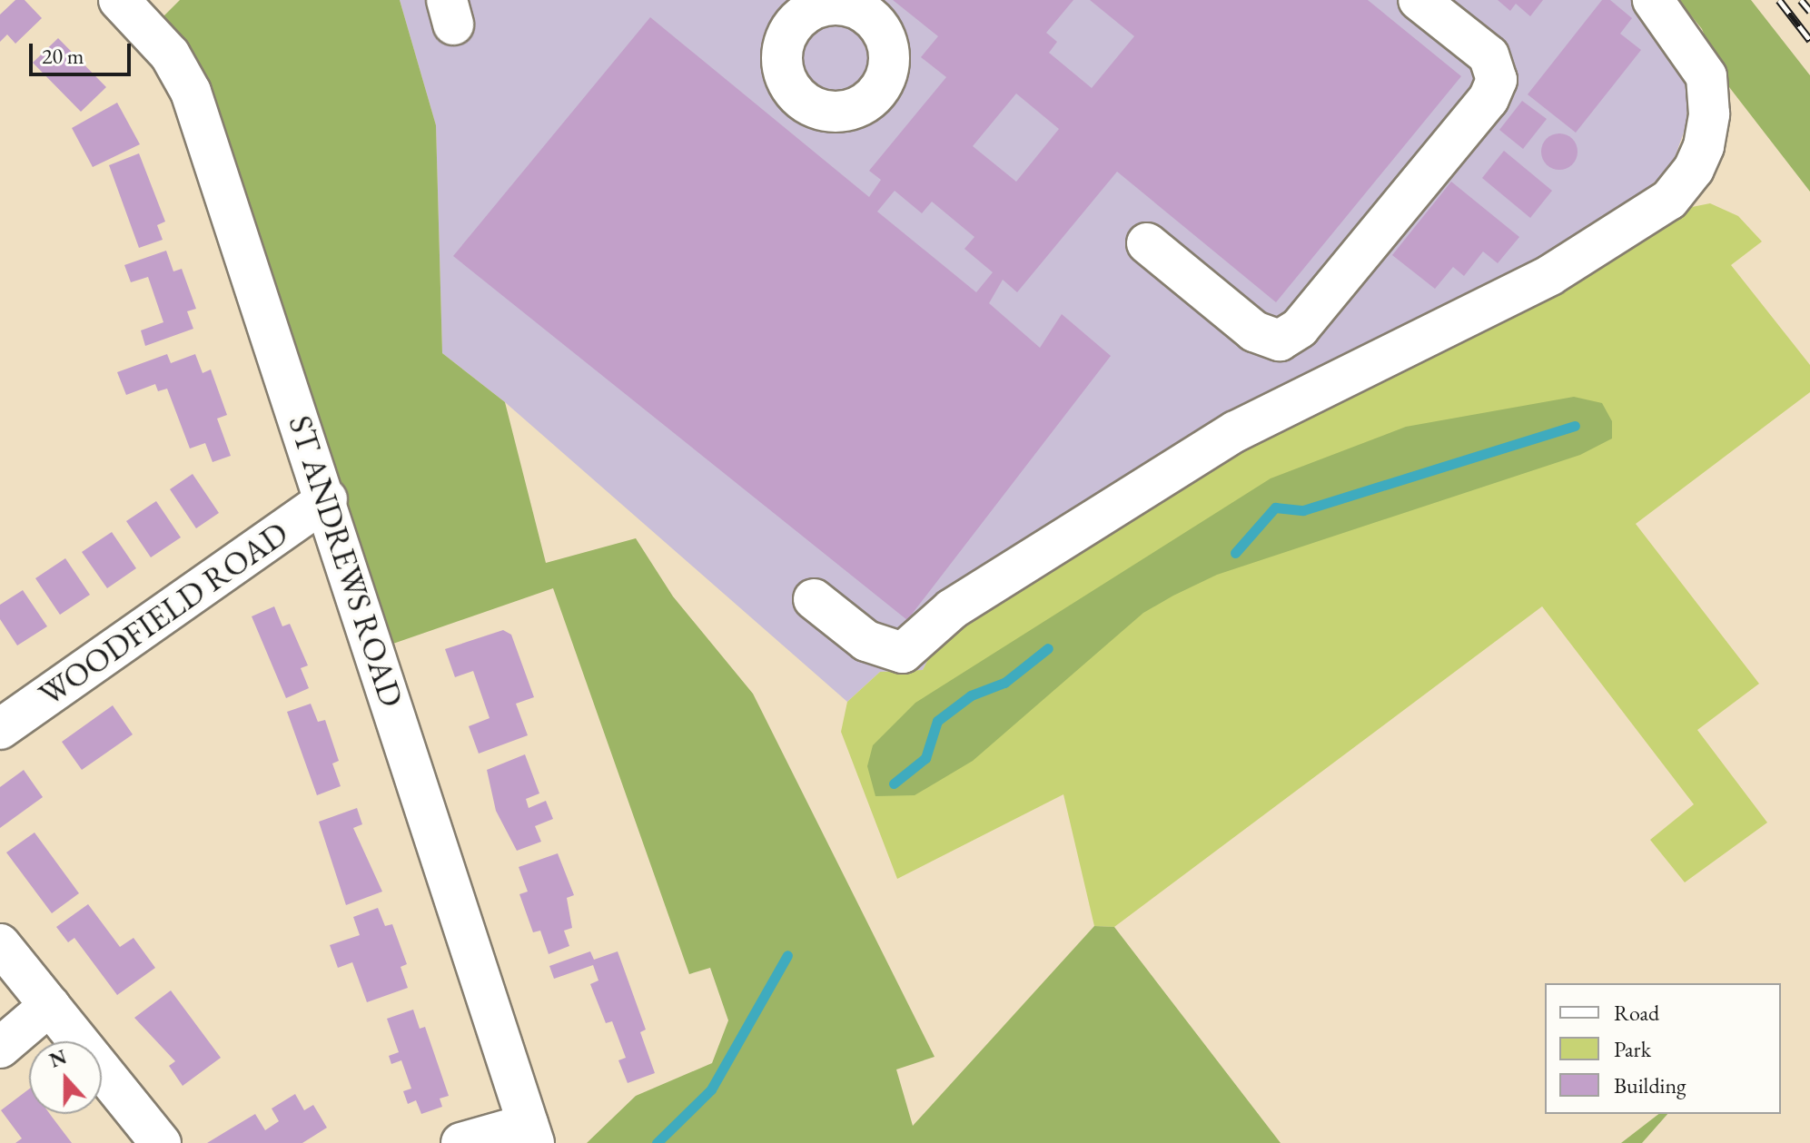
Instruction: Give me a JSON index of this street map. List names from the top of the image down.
{
  "streets": {
    "street": ["ST ANDREWS ROAD", "WOODFIELD ROAD"]
  },
  "crossings": [
    ["ST ANDREWS ROAD", "WOODFIELD ROAD"]
  ],
  "legend": ["Road", "Park", "Building"],
  "scale_bar": "20 m",
  "north": "top"
}
